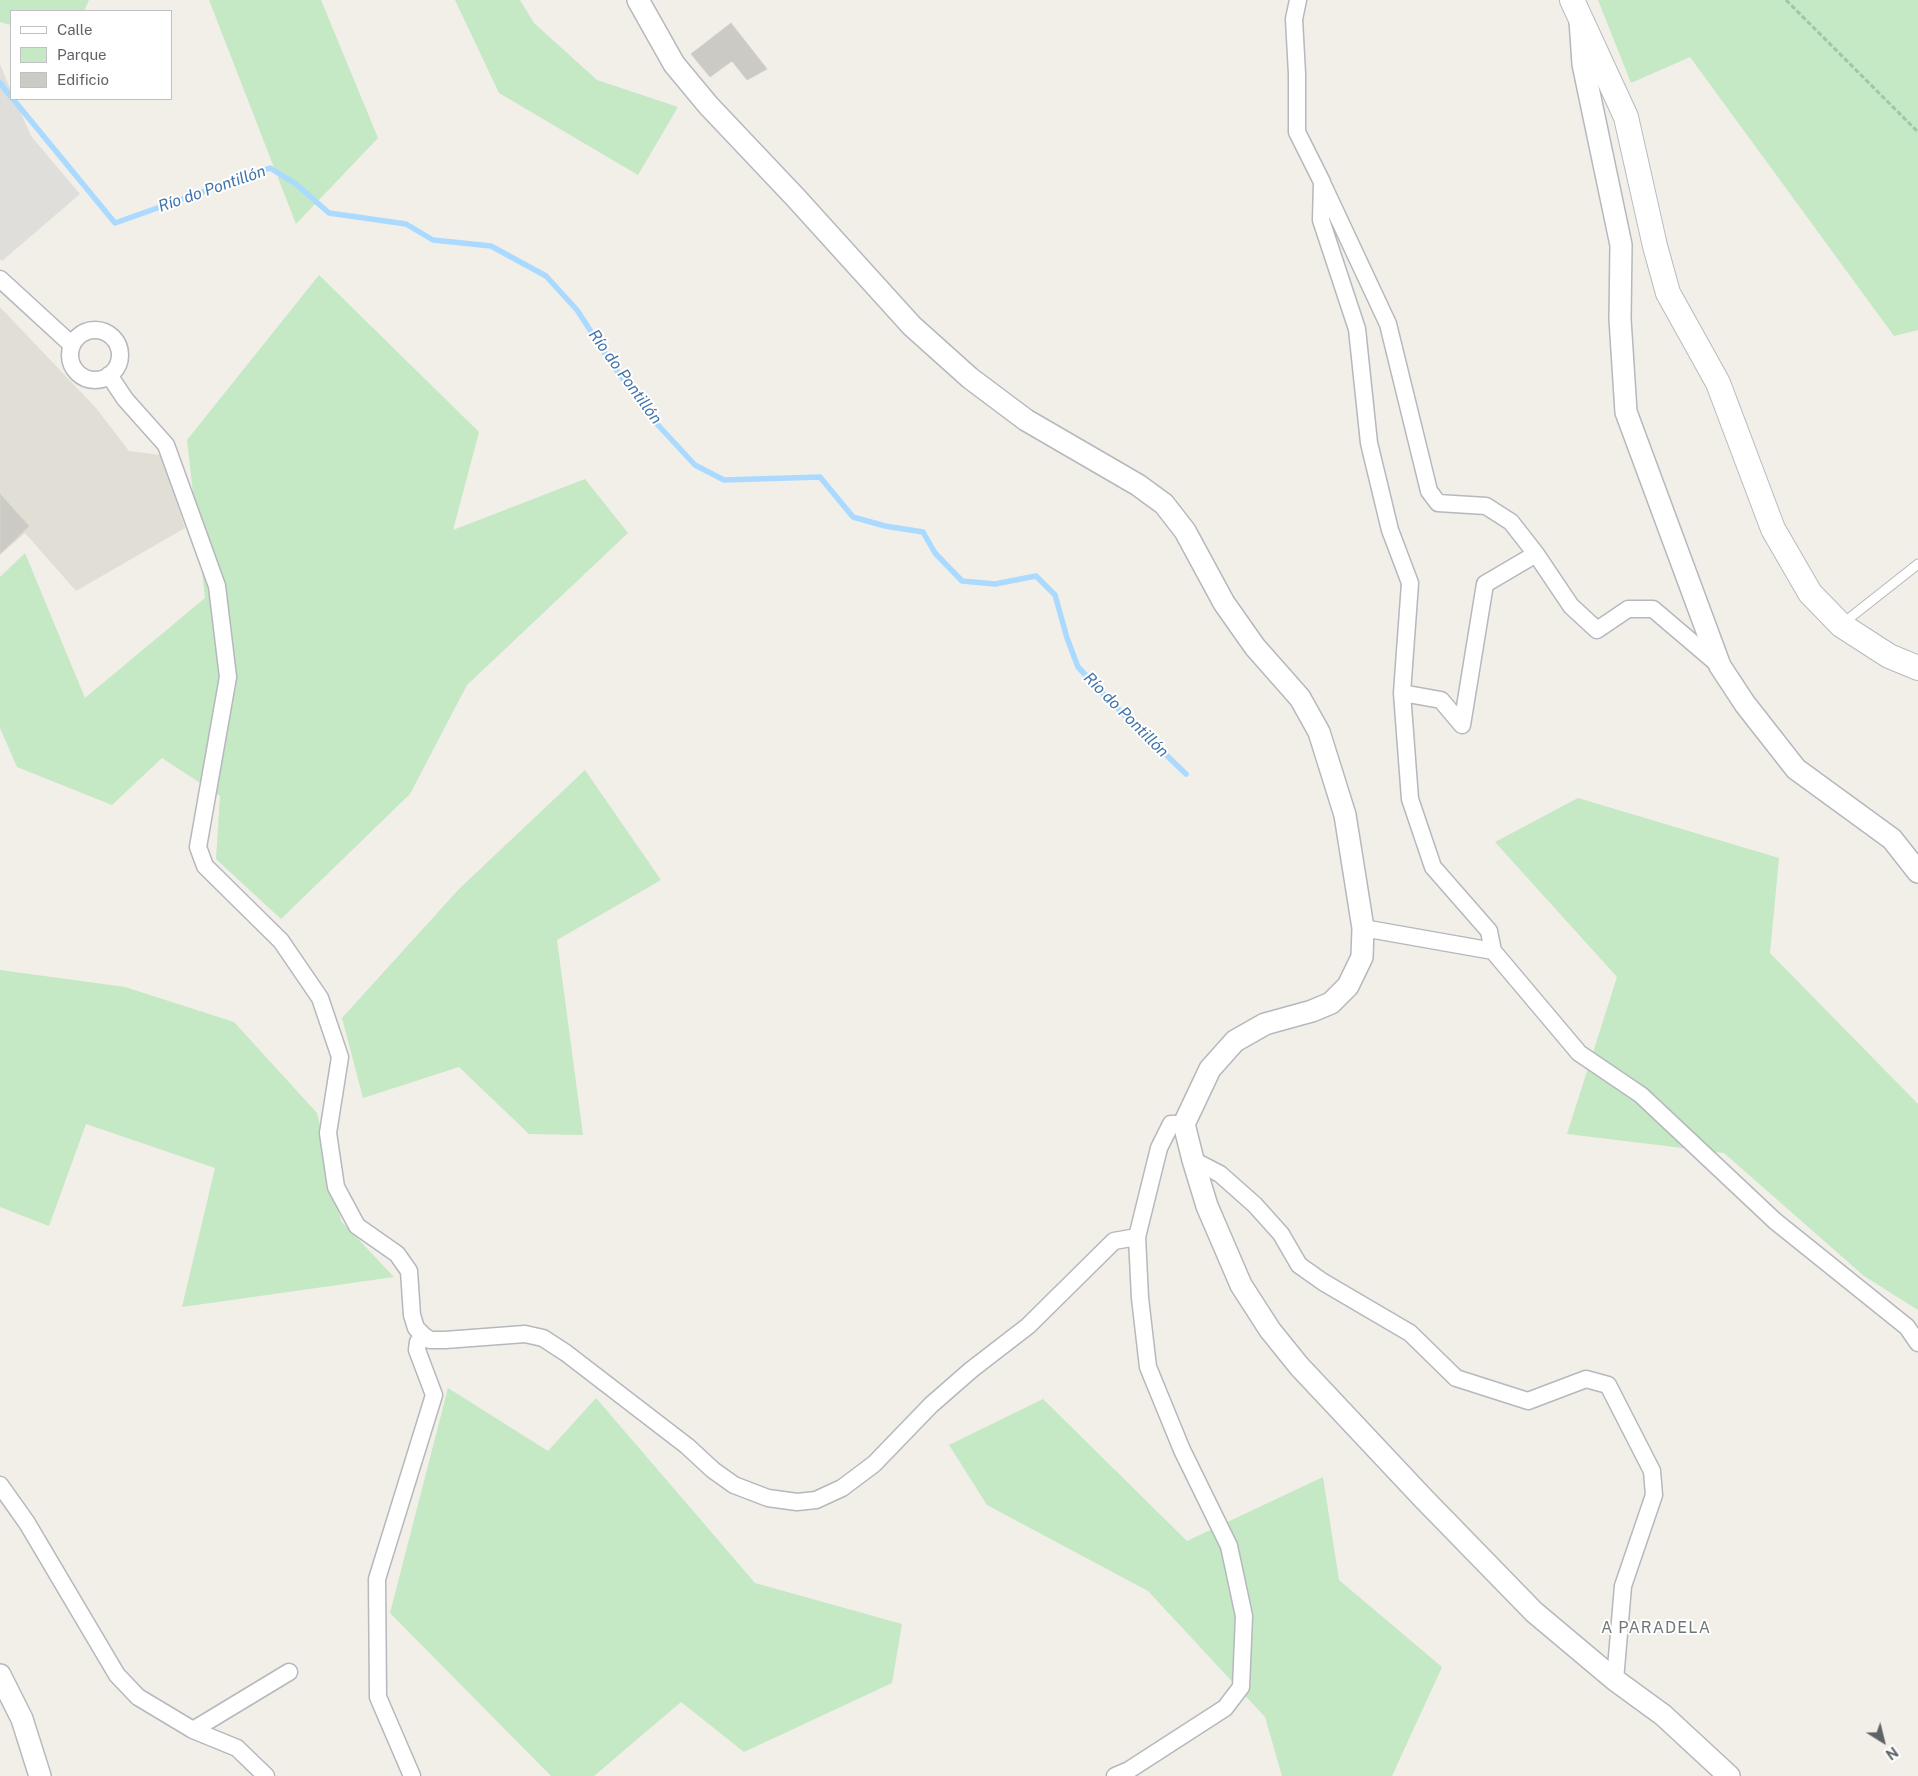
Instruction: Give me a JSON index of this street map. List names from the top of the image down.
{
  "districts": ["A PARADELA"],
  "water": ["Río do Pontillón"],
  "legend": ["Calle", "Parque", "Edificio"],
  "north": "bottom right"
}
